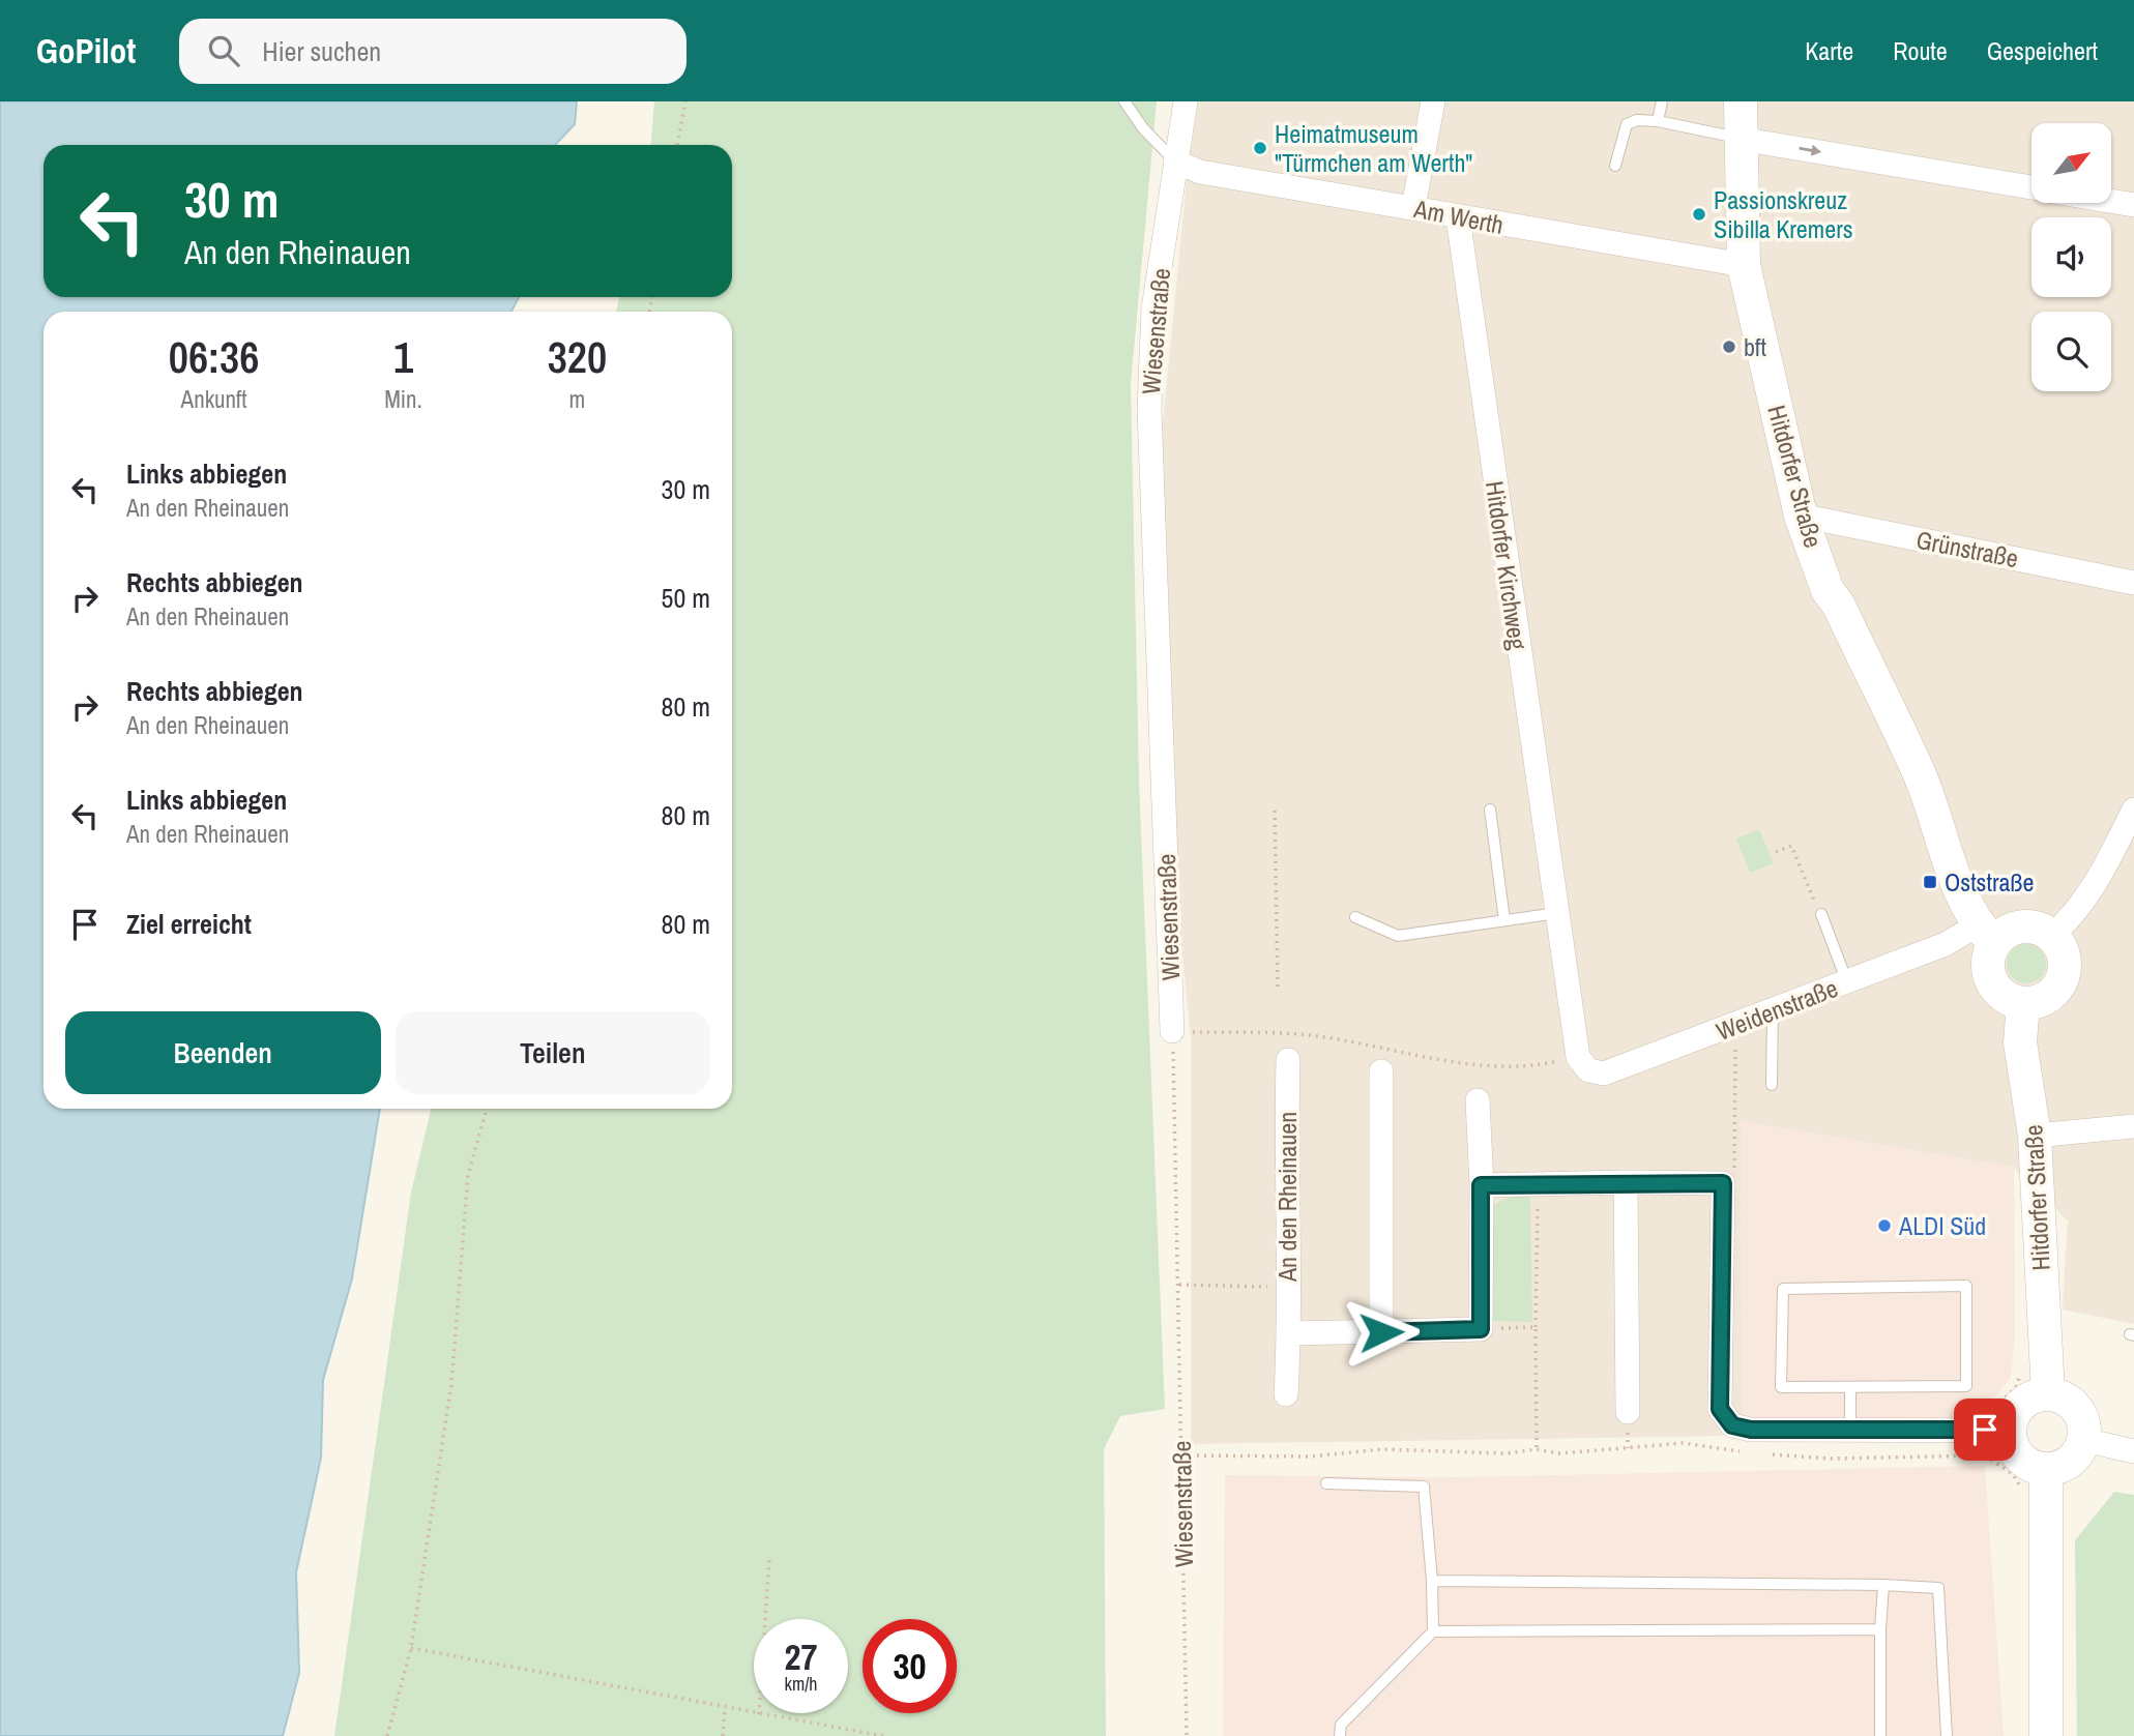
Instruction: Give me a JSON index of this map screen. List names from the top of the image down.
{
  "streets": {
    "street": [
      "Am Werth",
      "Wiesenstraße",
      "Hitdorfer Straße",
      "Grünstraße",
      "Hitdorfer Kirchweg",
      "Weidenstraße",
      "An den Rheinauen"
    ]
  },
  "crossings": [
    ["Am Werth", "Wiesenstraße"],
    ["Am Werth", "Hitdorfer Straße"],
    ["Am Werth", "Hitdorfer Kirchweg"],
    ["Hitdorfer Straße", "Grünstraße"],
    ["Hitdorfer Straße", "Weidenstraße"],
    ["Hitdorfer Kirchweg", "Weidenstraße"]
  ],
  "places": {
    "other": [
      "Heimatmuseum \"Türmchen am Werth\"",
      "Passionskreuz Sibilla Kremers",
      "bft",
      "ALDI Süd"
    ],
    "transit": ["Oststraße"]
  },
  "north": "top right",
  "page": {
    "header": "GoPilot",
    "search": "Hier suchen",
    "nav": ["Karte", "Route", "Gespeichert"],
    "turn": ["30 m", "An den Rheinauen"],
    "eta": [
      "06:36",
      "Ankunft",
      "1",
      "Min.",
      "320",
      "m"
    ],
    "list": [
      {
        "name": "Links abbiegen",
        "note": "An den Rheinauen",
        "value": "30 m"
      },
      {
        "name": "Rechts abbiegen",
        "note": "An den Rheinauen",
        "value": "50 m"
      },
      {
        "name": "Rechts abbiegen",
        "note": "An den Rheinauen",
        "value": "80 m"
      },
      {
        "name": "Links abbiegen",
        "note": "An den Rheinauen",
        "value": "80 m"
      },
      {
        "name": "Ziel erreicht",
        "value": "80 m"
      }
    ],
    "buttons": ["Beenden", "Teilen"],
    "speed": "27 km/h",
    "limit": "30"
  }
}
